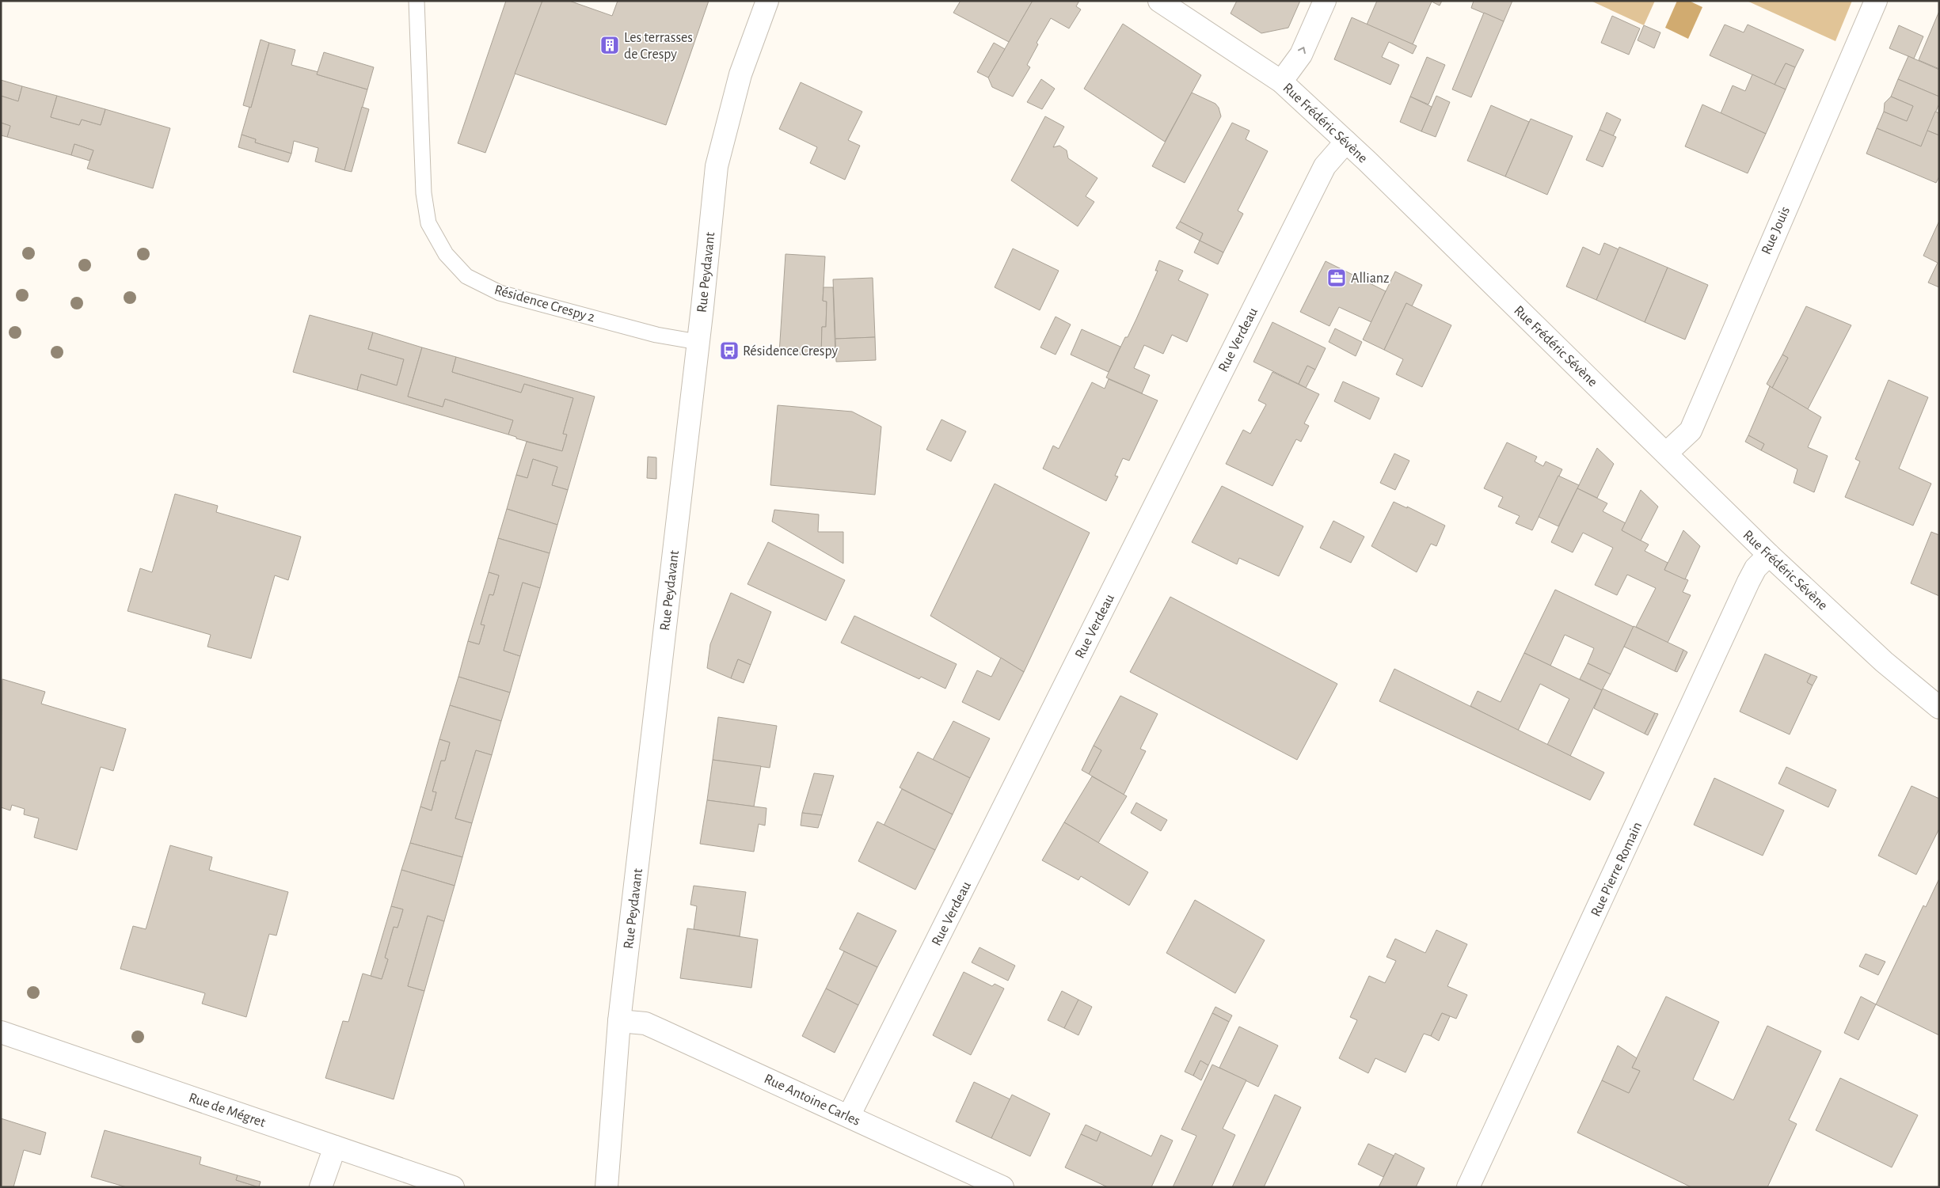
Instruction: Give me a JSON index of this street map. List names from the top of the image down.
{
  "streets": {
    "street": [
      "Rue Frédéric Sévène",
      "Rue Jouis",
      "Rue Peydavant",
      "Rue Verdeau",
      "Rue Pierre Romain",
      "Rue Antoine Carles",
      "Rue de Mégret"
    ],
    "lane": ["Résidence Crespy 2"]
  },
  "crossings": [
    ["Rue Frédéric Sévène", "Rue Jouis"],
    ["Rue Frédéric Sévène", "Rue Verdeau"],
    ["Rue Frédéric Sévène", "Rue Pierre Romain"],
    ["Rue Peydavant", "Résidence Crespy 2"],
    ["Rue Peydavant", "Rue Antoine Carles"],
    ["Rue Verdeau", "Rue Antoine Carles"]
  ],
  "places": {
    "building": ["Les terrasses de Crespy"],
    "office": ["Allianz"],
    "bus stop": ["Résidence Crespy"]
  }
}
